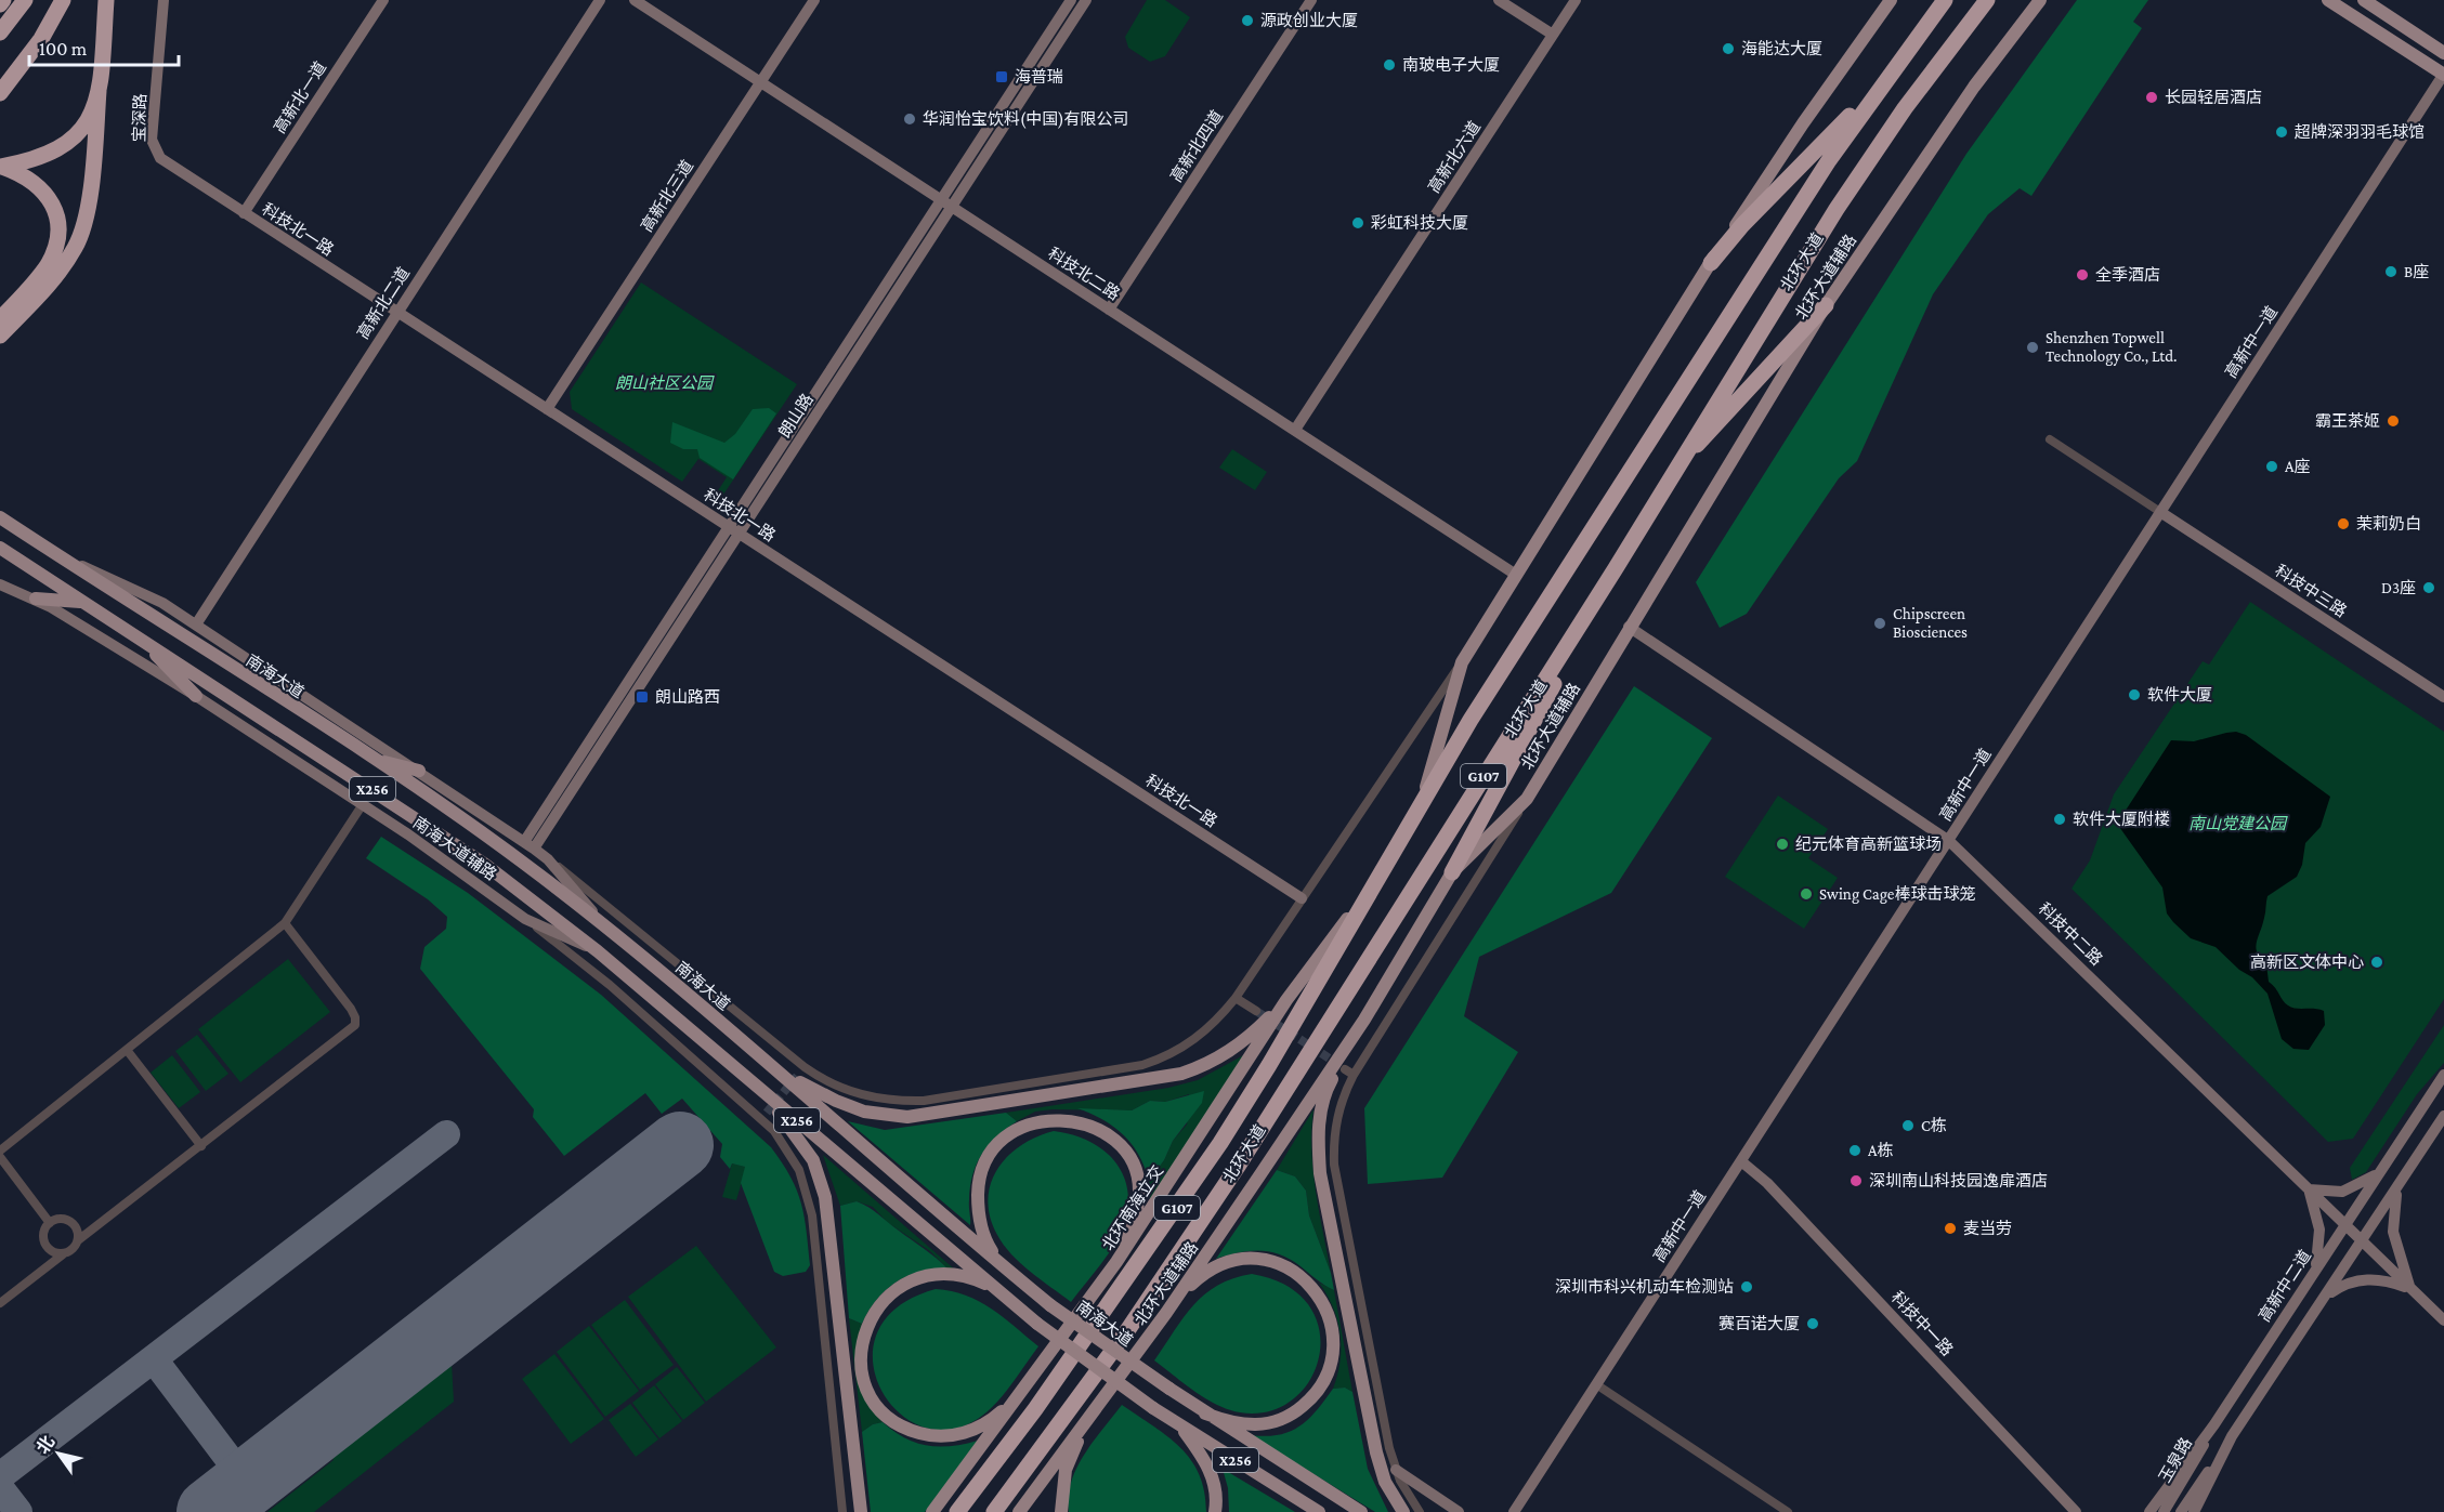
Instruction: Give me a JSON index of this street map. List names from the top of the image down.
{
  "streets": {
    "highway": ["北环大道", "G107"],
    "main road": [
      "北环大道辅路",
      "南海大道",
      "X256",
      "北环南海立交"
    ],
    "street": [
      "高新北一道",
      "宝深路",
      "高新北四道",
      "高新北六道",
      "高新北三道",
      "科技北一路",
      "科技北二路",
      "高新北二道",
      "高新中一道",
      "朗山路",
      "科技中三路",
      "南海大道辅路",
      "科技中二路",
      "高新中二道",
      "科技中一路",
      "玉泉路"
    ]
  },
  "crossings": [
    ["高新北一道", "科技北一路"],
    ["宝深路", "科技北一路"],
    ["高新北四道", "科技北二路"],
    ["高新北六道", "科技北二路"],
    ["高新北三道", "科技北一路"],
    ["高新北三道", "科技北二路"],
    ["科技北一路", "高新北二道"],
    ["科技北一路", "朗山路"],
    ["科技北二路", "朗山路"],
    ["北环大道辅路", "科技中二路"],
    ["高新中一道", "科技中三路"],
    ["高新中一道", "科技中二路"],
    ["高新中一道", "科技中一路"],
    ["科技中二路", "高新中二道"],
    ["高新中二道", "玉泉路"]
  ],
  "parks": ["朗山社区公园", "南山党建公园"],
  "places": {
    "other": [
      "源政创业大厦",
      "海能达大厦",
      "南玻电子大厦",
      "长园轻居酒店",
      "华润怡宝饮料(中国)有限公司",
      "超牌深羽羽毛球馆",
      "彩虹科技大厦",
      "B座",
      "全季酒店",
      "Shenzhen Topwell Technology Co., Ltd.",
      "霸王茶姬",
      "A座",
      "茉莉奶白",
      "D3座",
      "Chipscreen Biosciences",
      "软件大厦",
      "软件大厦附楼",
      "纪元体育高新篮球场",
      "Swing Cage棒球击球笼",
      "高新区文体中心",
      "C栋",
      "A栋",
      "深圳南山科技园逸扉酒店",
      "麦当劳",
      "深圳市科兴机动车检测站",
      "赛百诺大厦"
    ],
    "transit": ["海普瑞", "朗山路西"]
  },
  "scale_bar": "100 m",
  "north": "top left"
}
